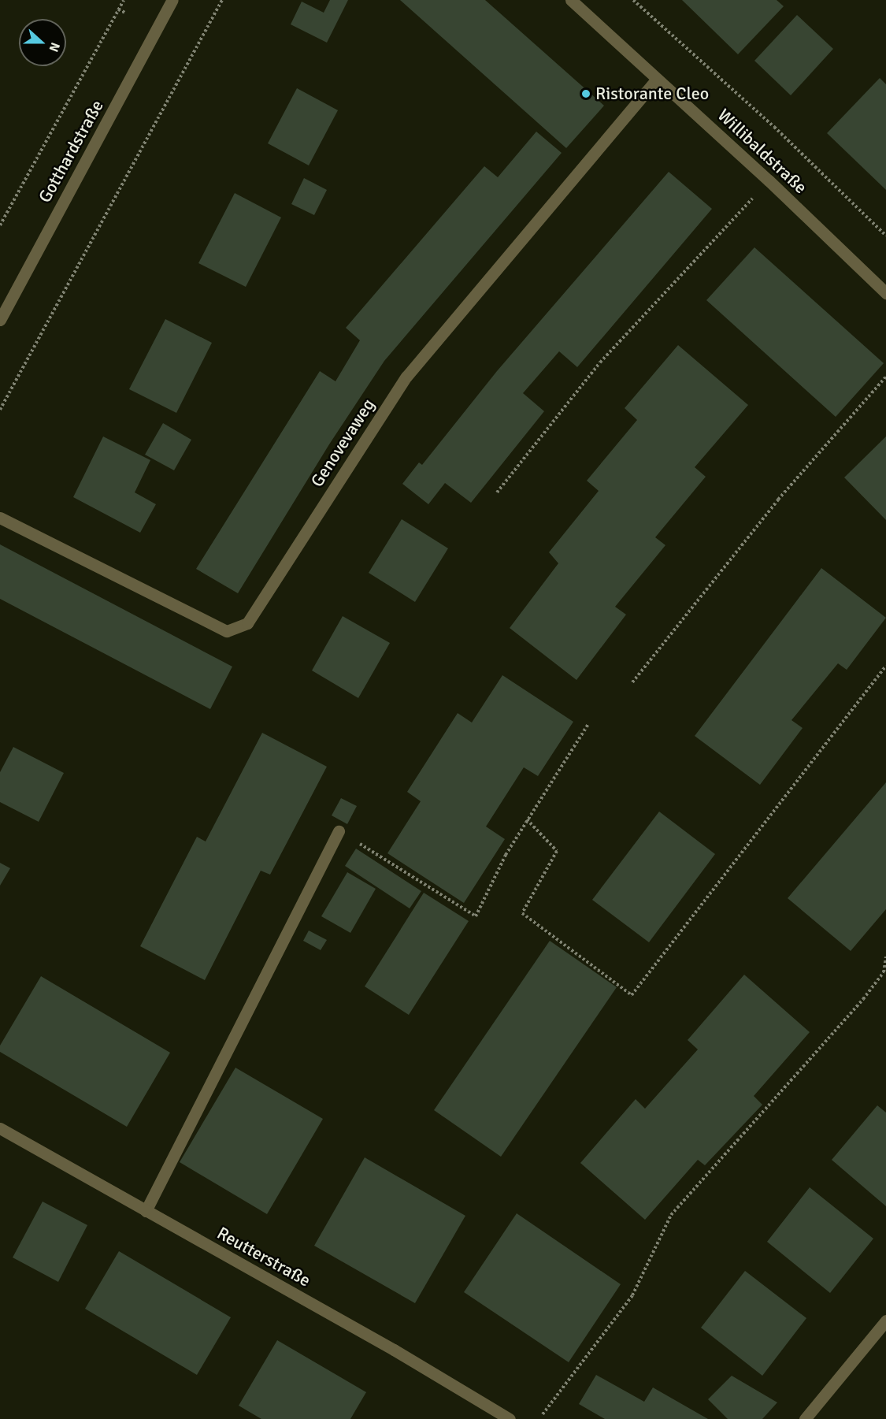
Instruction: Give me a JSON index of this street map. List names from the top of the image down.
{
  "streets": {
    "street": [
      "Gotthardstraße",
      "Willibaldstraße",
      "Genovevaweg",
      "Reutterstraße"
    ]
  },
  "crossings": [
    ["Willibaldstraße", "Genovevaweg"]
  ],
  "places": ["Ristorante Cleo"],
  "north": "right"
}
